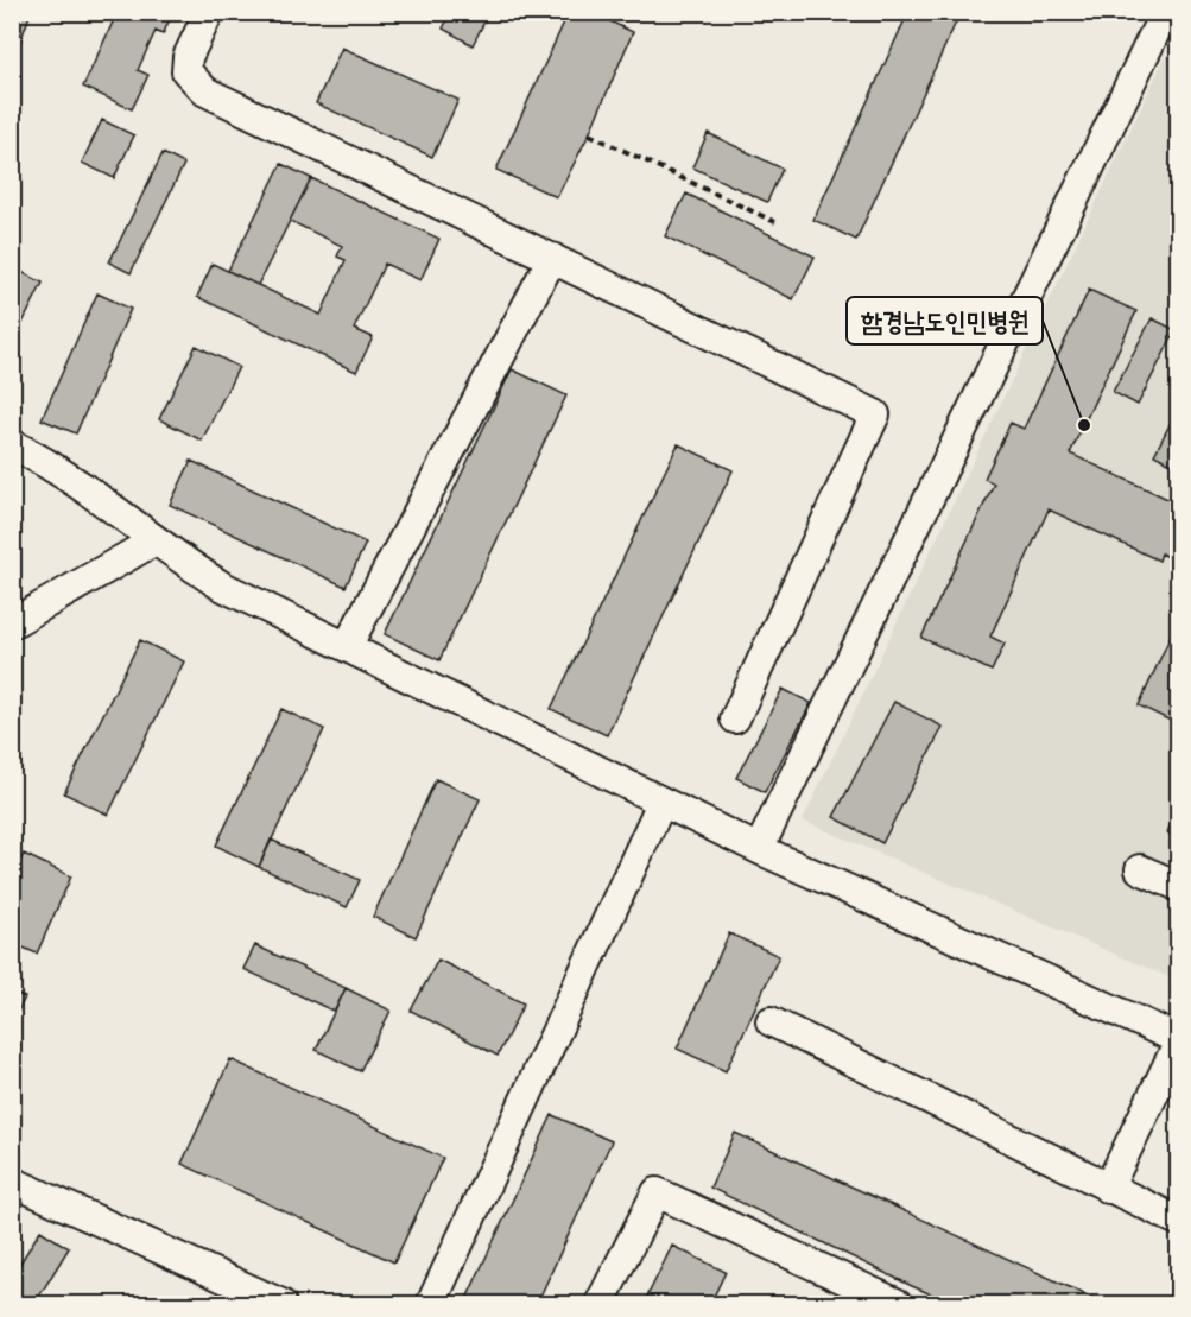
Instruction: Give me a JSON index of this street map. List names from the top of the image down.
{
  "places": ["함경남도인민병원"]
}
